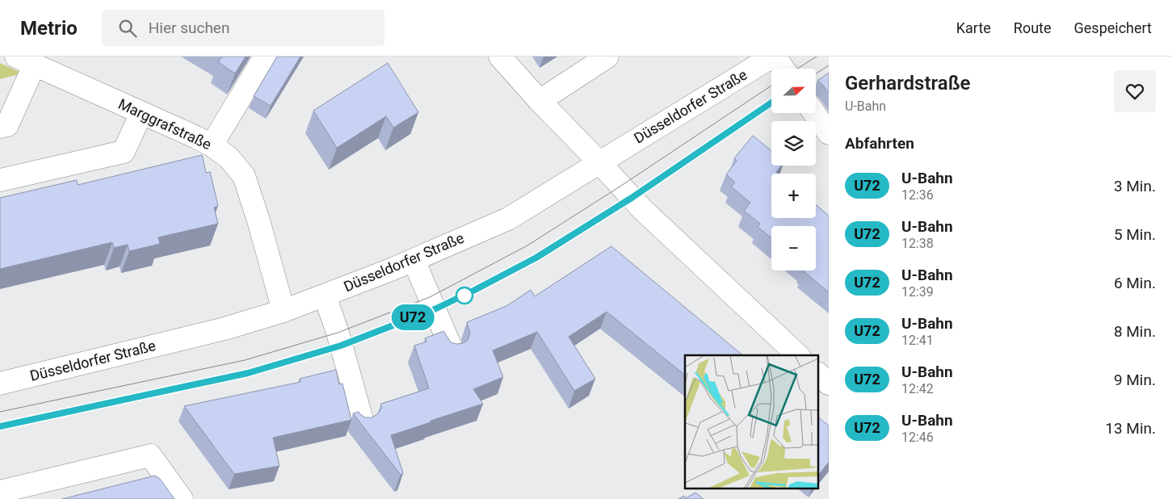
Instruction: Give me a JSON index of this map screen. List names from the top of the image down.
{
  "streets": {
    "street": ["Düsseldorfer Straße", "Marggrafstraße"]
  },
  "crossings": [
    ["Düsseldorfer Straße", "Marggrafstraße"]
  ],
  "lines": ["metro line U72"],
  "north": "right",
  "page": {
    "header": "Metrio",
    "search": "Hier suchen",
    "nav": ["Karte", "Route", "Gespeichert"],
    "on_map": "U72",
    "heading": [
      ["Gerhardstraße", "U-Bahn"],
      "Abfahrten"
    ],
    "map_buttons": ["+", "−"],
    "list": [
      {
        "mark": "U72",
        "name": "U-Bahn",
        "note": "12:36",
        "value": "3 Min."
      },
      {
        "mark": "U72",
        "name": "U-Bahn",
        "note": "12:38",
        "value": "5 Min."
      },
      {
        "mark": "U72",
        "name": "U-Bahn",
        "note": "12:39",
        "value": "6 Min."
      },
      {
        "mark": "U72",
        "name": "U-Bahn",
        "note": "12:41",
        "value": "8 Min."
      },
      {
        "mark": "U72",
        "name": "U-Bahn",
        "note": "12:42",
        "value": "9 Min."
      },
      {
        "mark": "U72",
        "name": "U-Bahn",
        "note": "12:46",
        "value": "13 Min."
      }
    ]
  }
}
